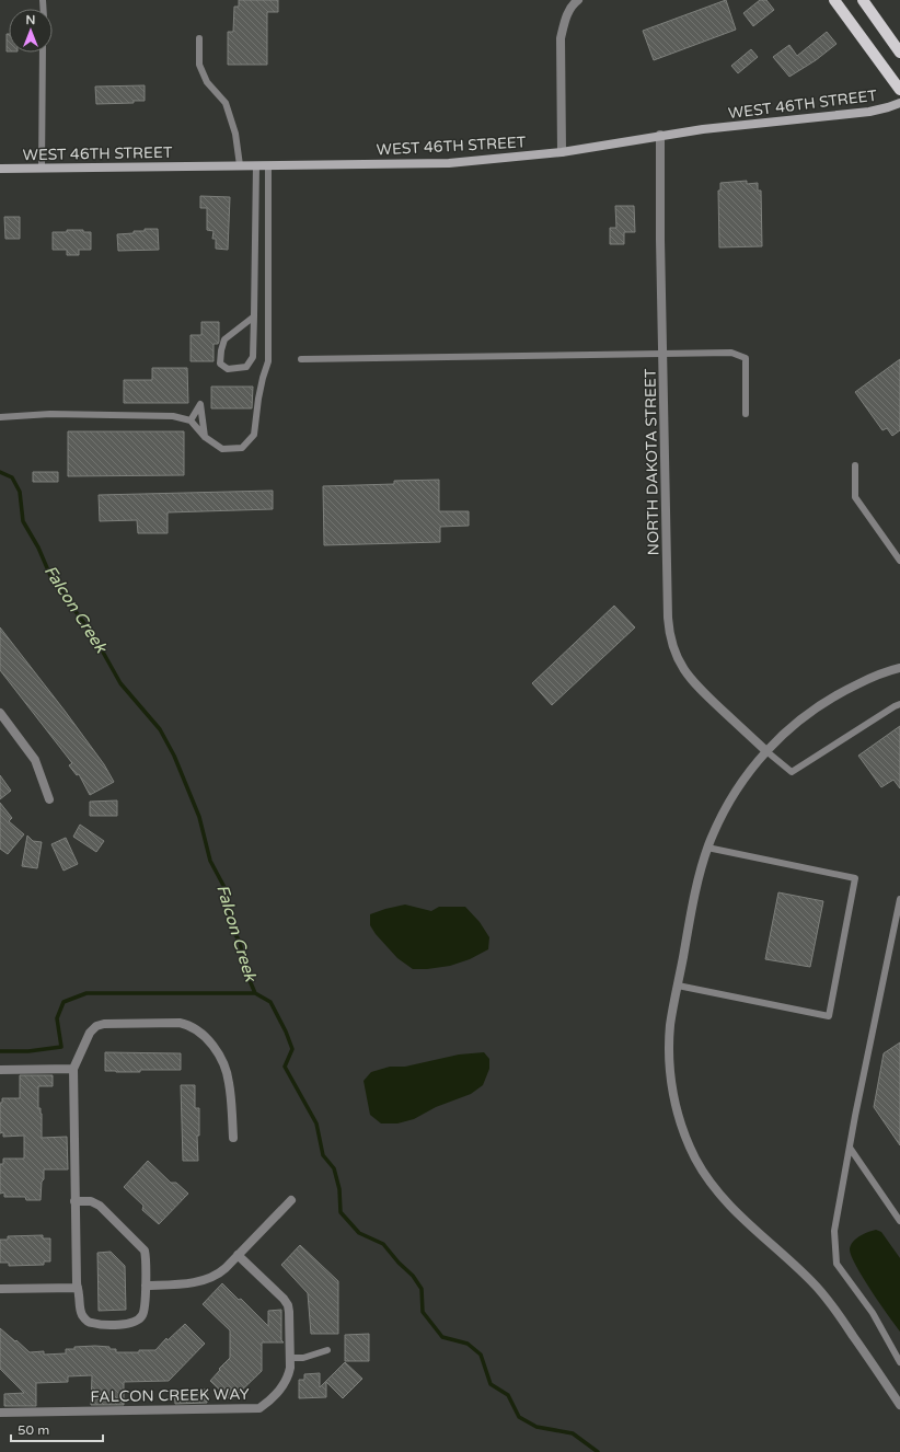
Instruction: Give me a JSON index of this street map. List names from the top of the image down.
{
  "streets": {
    "street": ["WEST 46TH STREET", "NORTH DAKOTA STREET", "FALCON CREEK WAY"]
  },
  "crossings": [
    ["WEST 46TH STREET", "NORTH DAKOTA STREET"]
  ],
  "water": ["Falcon Creek"],
  "scale_bar": "50 m",
  "north": "top"
}
